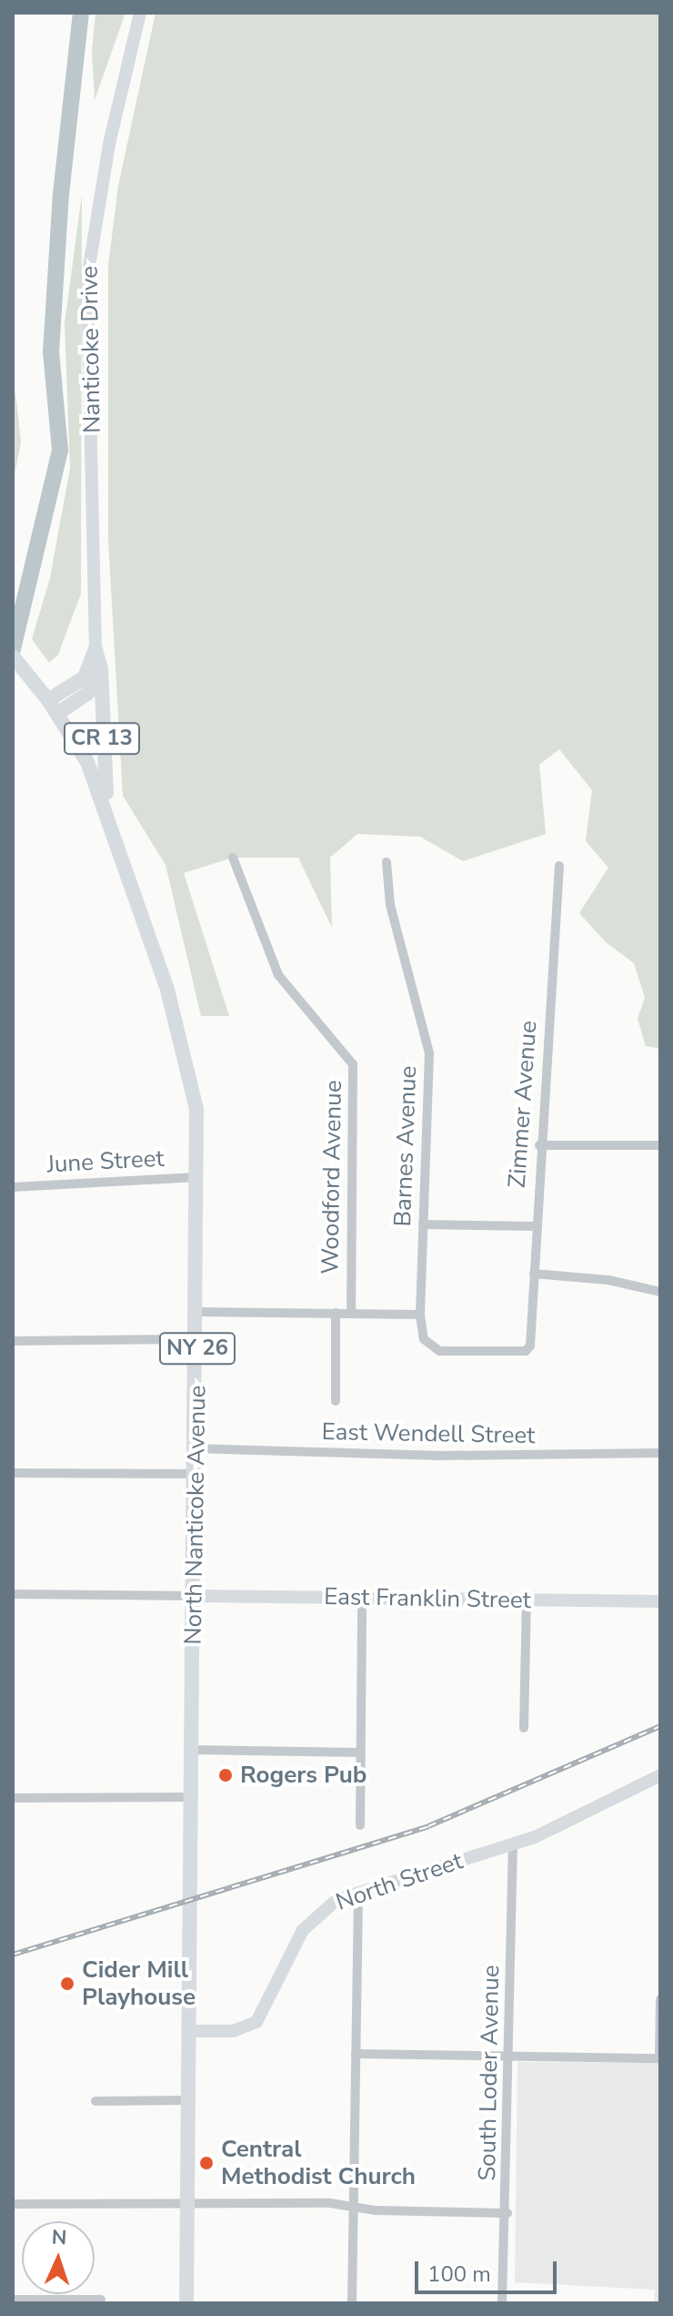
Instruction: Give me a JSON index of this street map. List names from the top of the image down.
{
  "streets": {
    "main road": ["CR 13", "NY 26", "North Nanticoke Avenue"],
    "street": [
      "Nanticoke Drive",
      "Zimmer Avenue",
      "Barnes Avenue",
      "June Street",
      "Woodford Avenue",
      "East Wendell Street",
      "East Franklin Street",
      "North Street",
      "South Loder Avenue"
    ]
  },
  "crossings": [
    ["Nanticoke Drive", "CR 13"],
    ["CR 13", "NY 26"],
    ["CR 13", "North Nanticoke Avenue"],
    ["Zimmer Avenue", "Barnes Avenue"],
    ["June Street", "North Nanticoke Avenue"],
    ["NY 26", "North Nanticoke Avenue"],
    ["NY 26", "North Street"],
    ["East Wendell Street", "North Nanticoke Avenue"],
    ["North Nanticoke Avenue", "East Franklin Street"],
    ["North Nanticoke Avenue", "North Street"],
    ["North Street", "South Loder Avenue"]
  ],
  "places": ["Rogers Pub", "Cider Mill Playhouse", "Central Methodist Church"],
  "scale_bar": "100 m",
  "north": "top"
}
